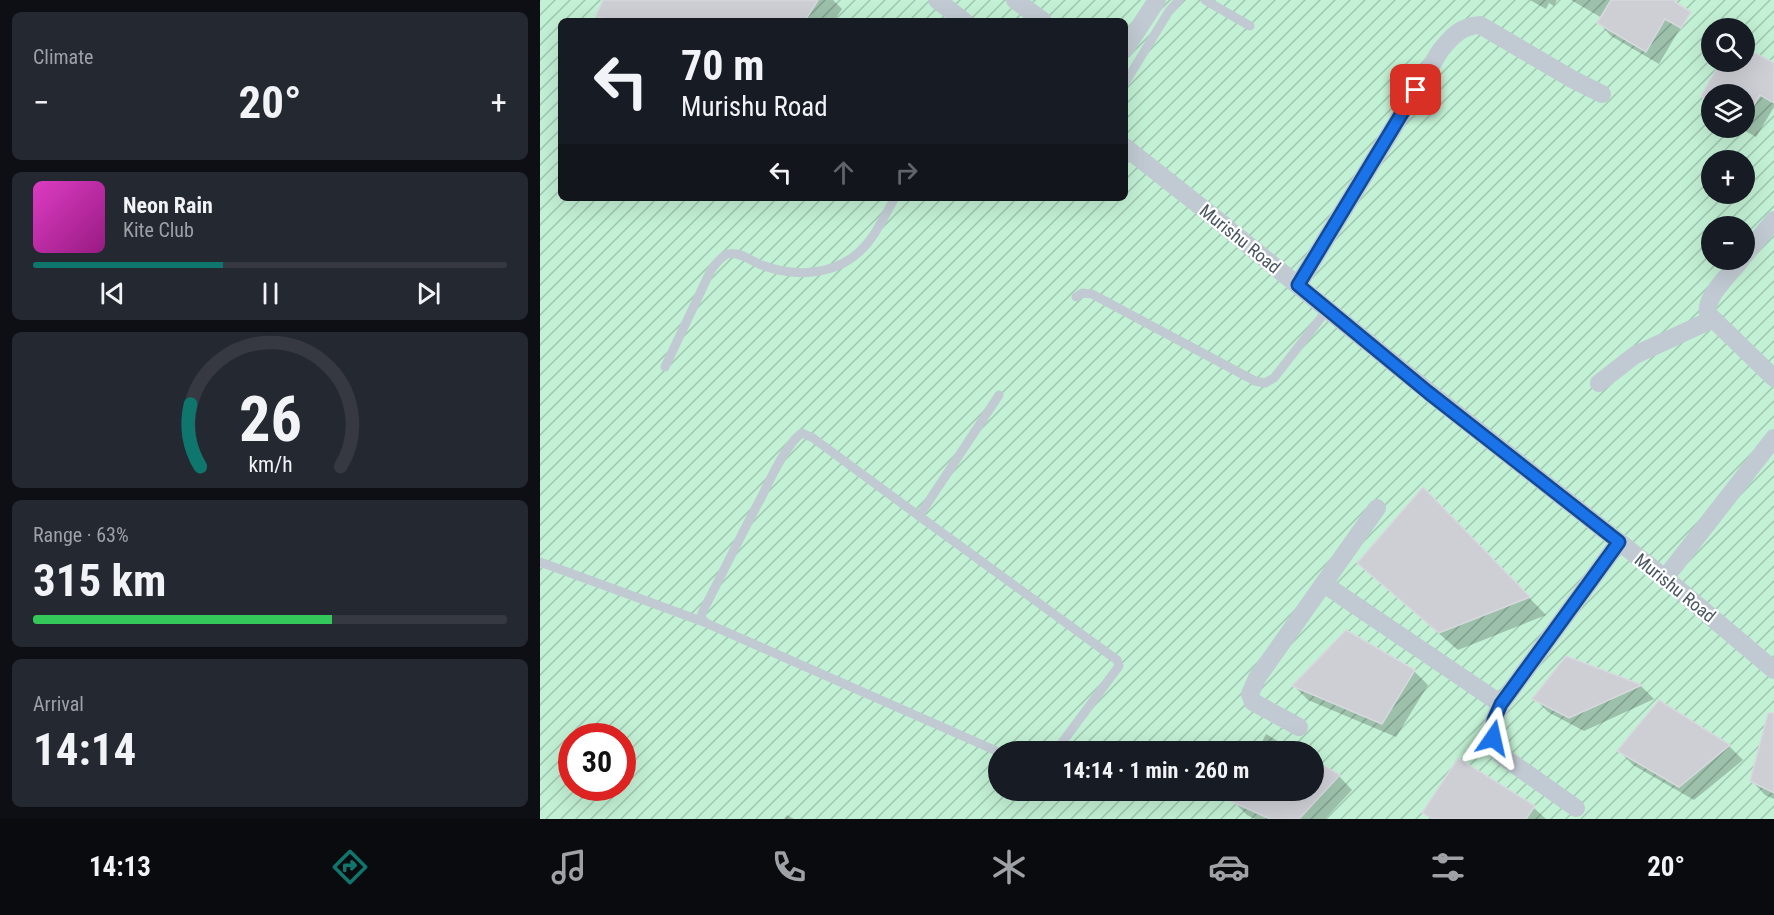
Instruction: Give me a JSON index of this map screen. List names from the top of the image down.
{
  "streets": {
    "street": ["Murishu Road"]
  },
  "page": {
    "tile": [
      "Climate",
      ["Range · 63%", "315 km"],
      ["Arrival", "14:14"]
    ],
    "map_buttons": ["+", "−"],
    "turn": ["70 m", "Murishu Road"],
    "heat": ["−", "20°", "+"],
    "song": ["Neon Rain", "Kite Club"],
    "limit": "30",
    "trip": "14:14 · 1 min · 260 m",
    "tabs": ["14:13", "20°"],
    "gauge": ["26", "km/h"]
  }
}
